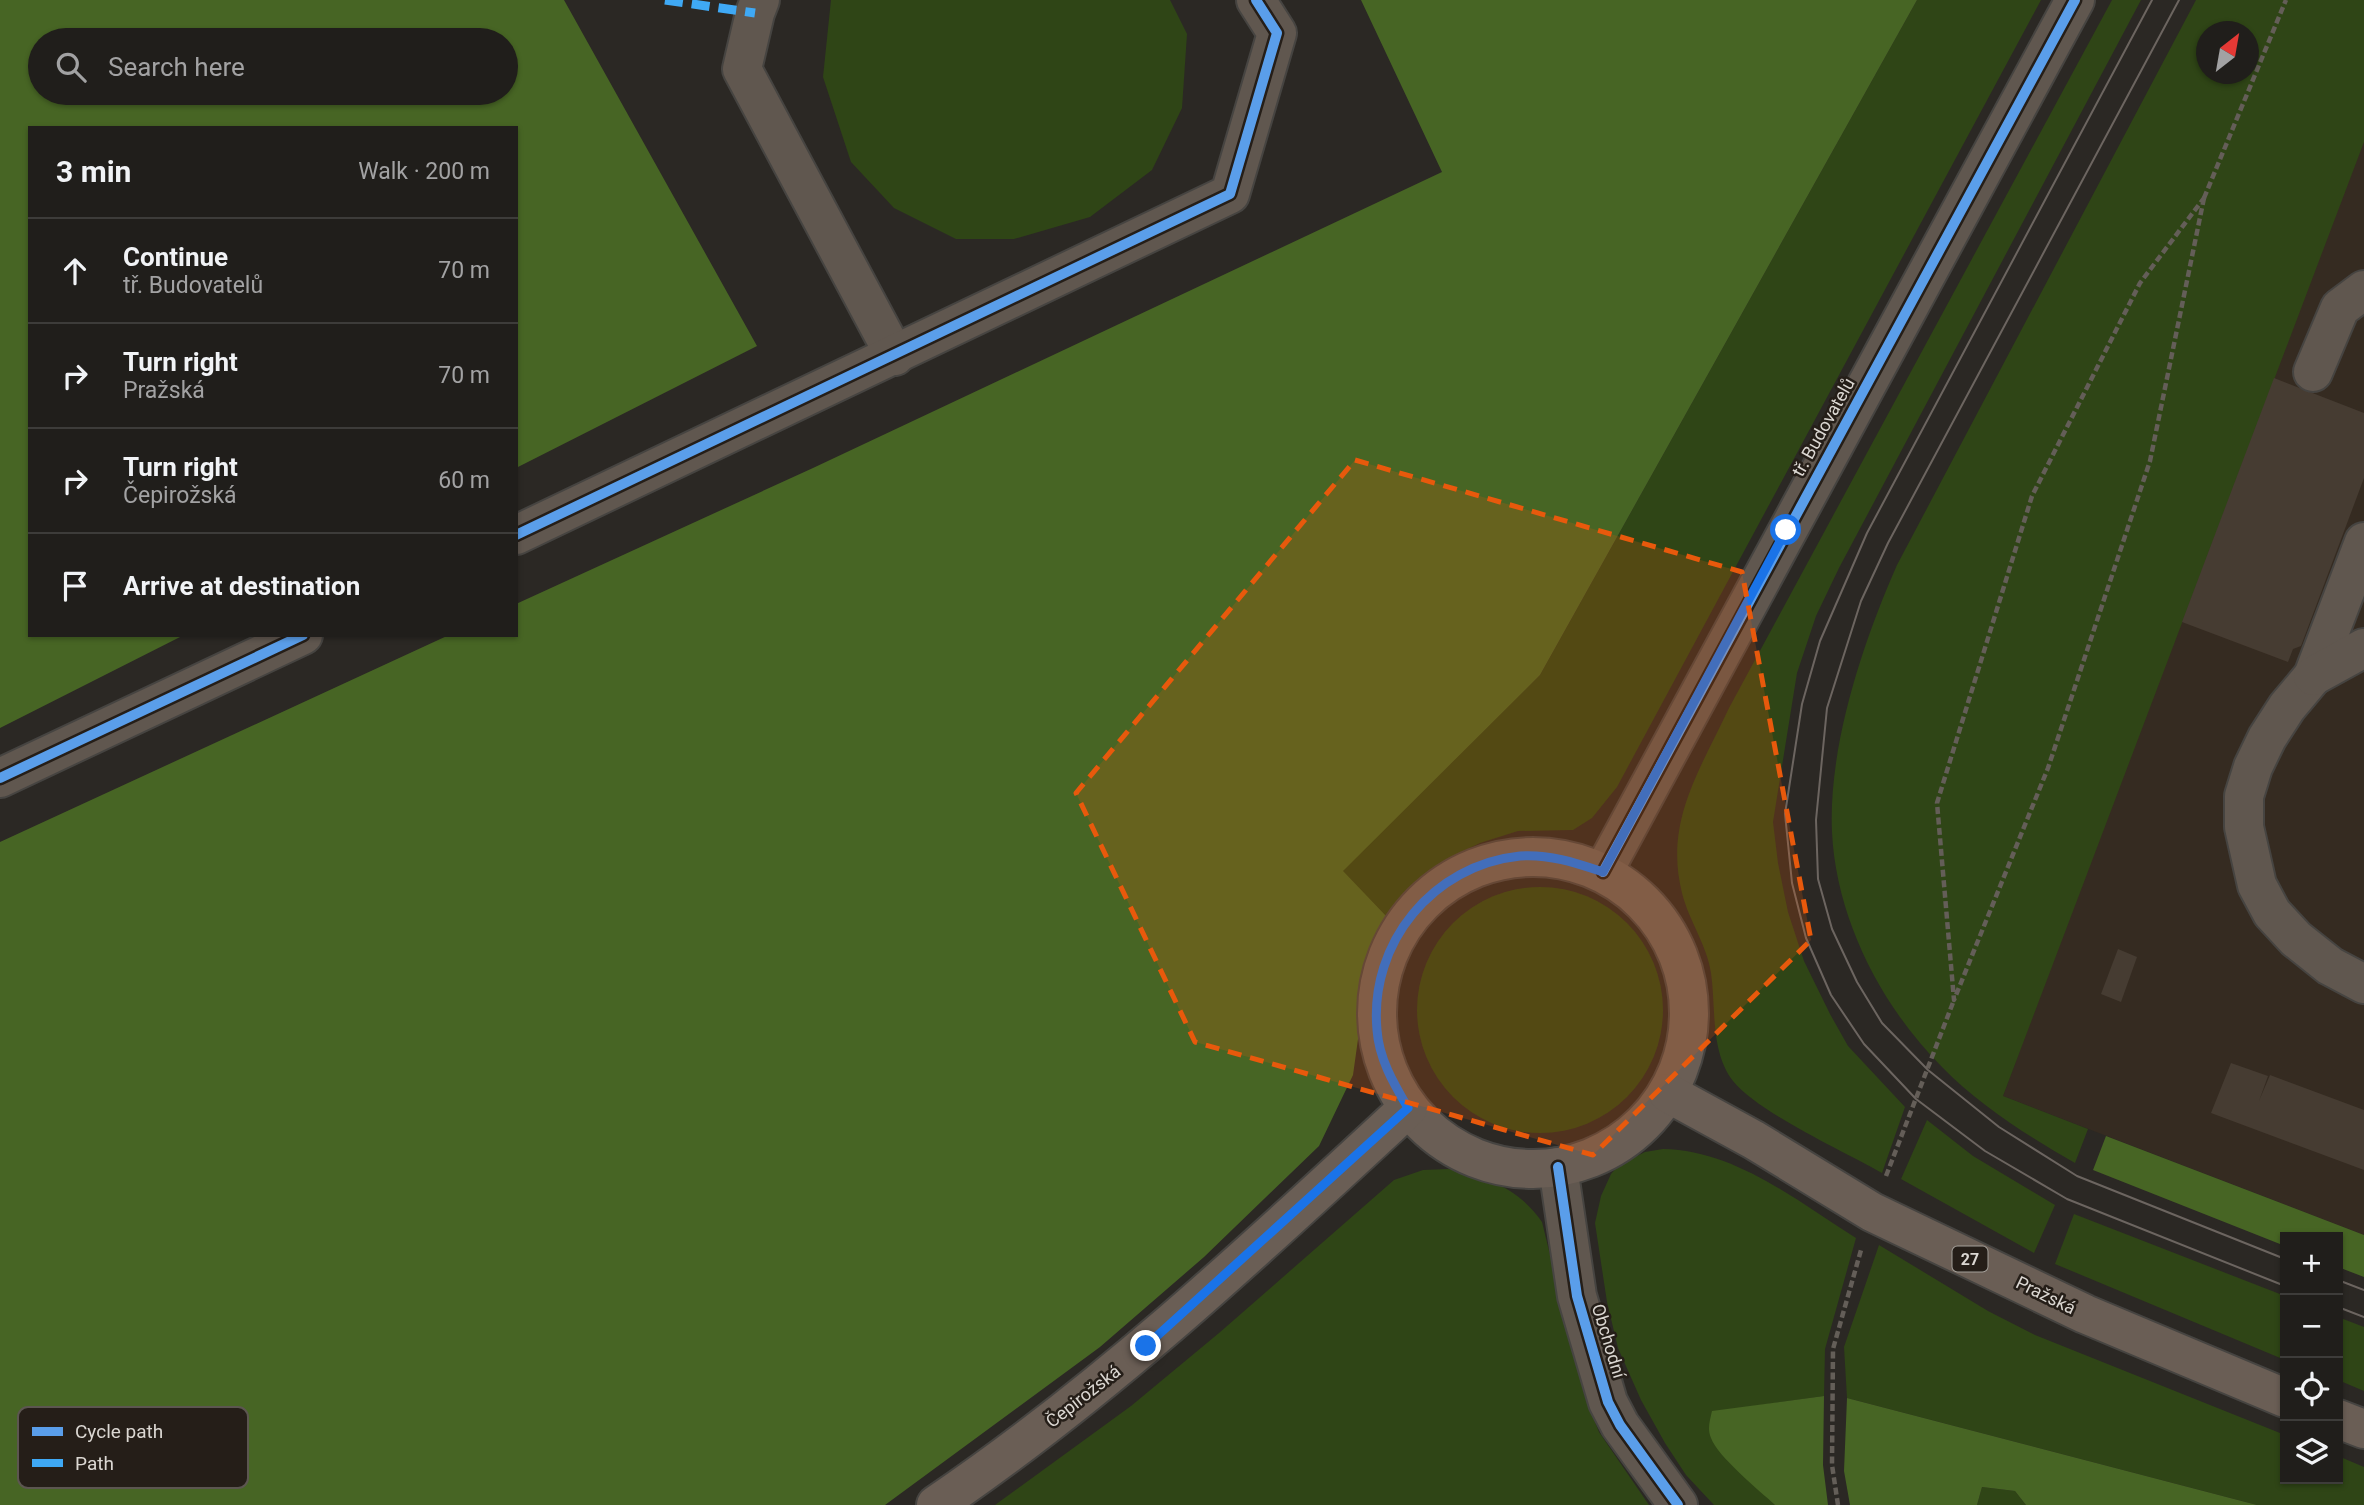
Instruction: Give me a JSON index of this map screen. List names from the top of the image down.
{
  "streets": {
    "main road": ["27", "Pražská", "Čepirožská"],
    "street": ["tř. Budovatelů", "Obchodní"]
  },
  "legend": ["Cycle path", "Path"],
  "north": "top right",
  "page": {
    "search": "Search here",
    "heading": ["3 min", "Walk · 200 m"],
    "list": [
      ["Continue", "tř. Budovatelů", "70 m"],
      ["Turn right", "Pražská", "70 m"],
      ["Turn right", "Čepirožská", "60 m"],
      "Arrive at destination"
    ],
    "map_buttons": ["+", "−"]
  }
}
